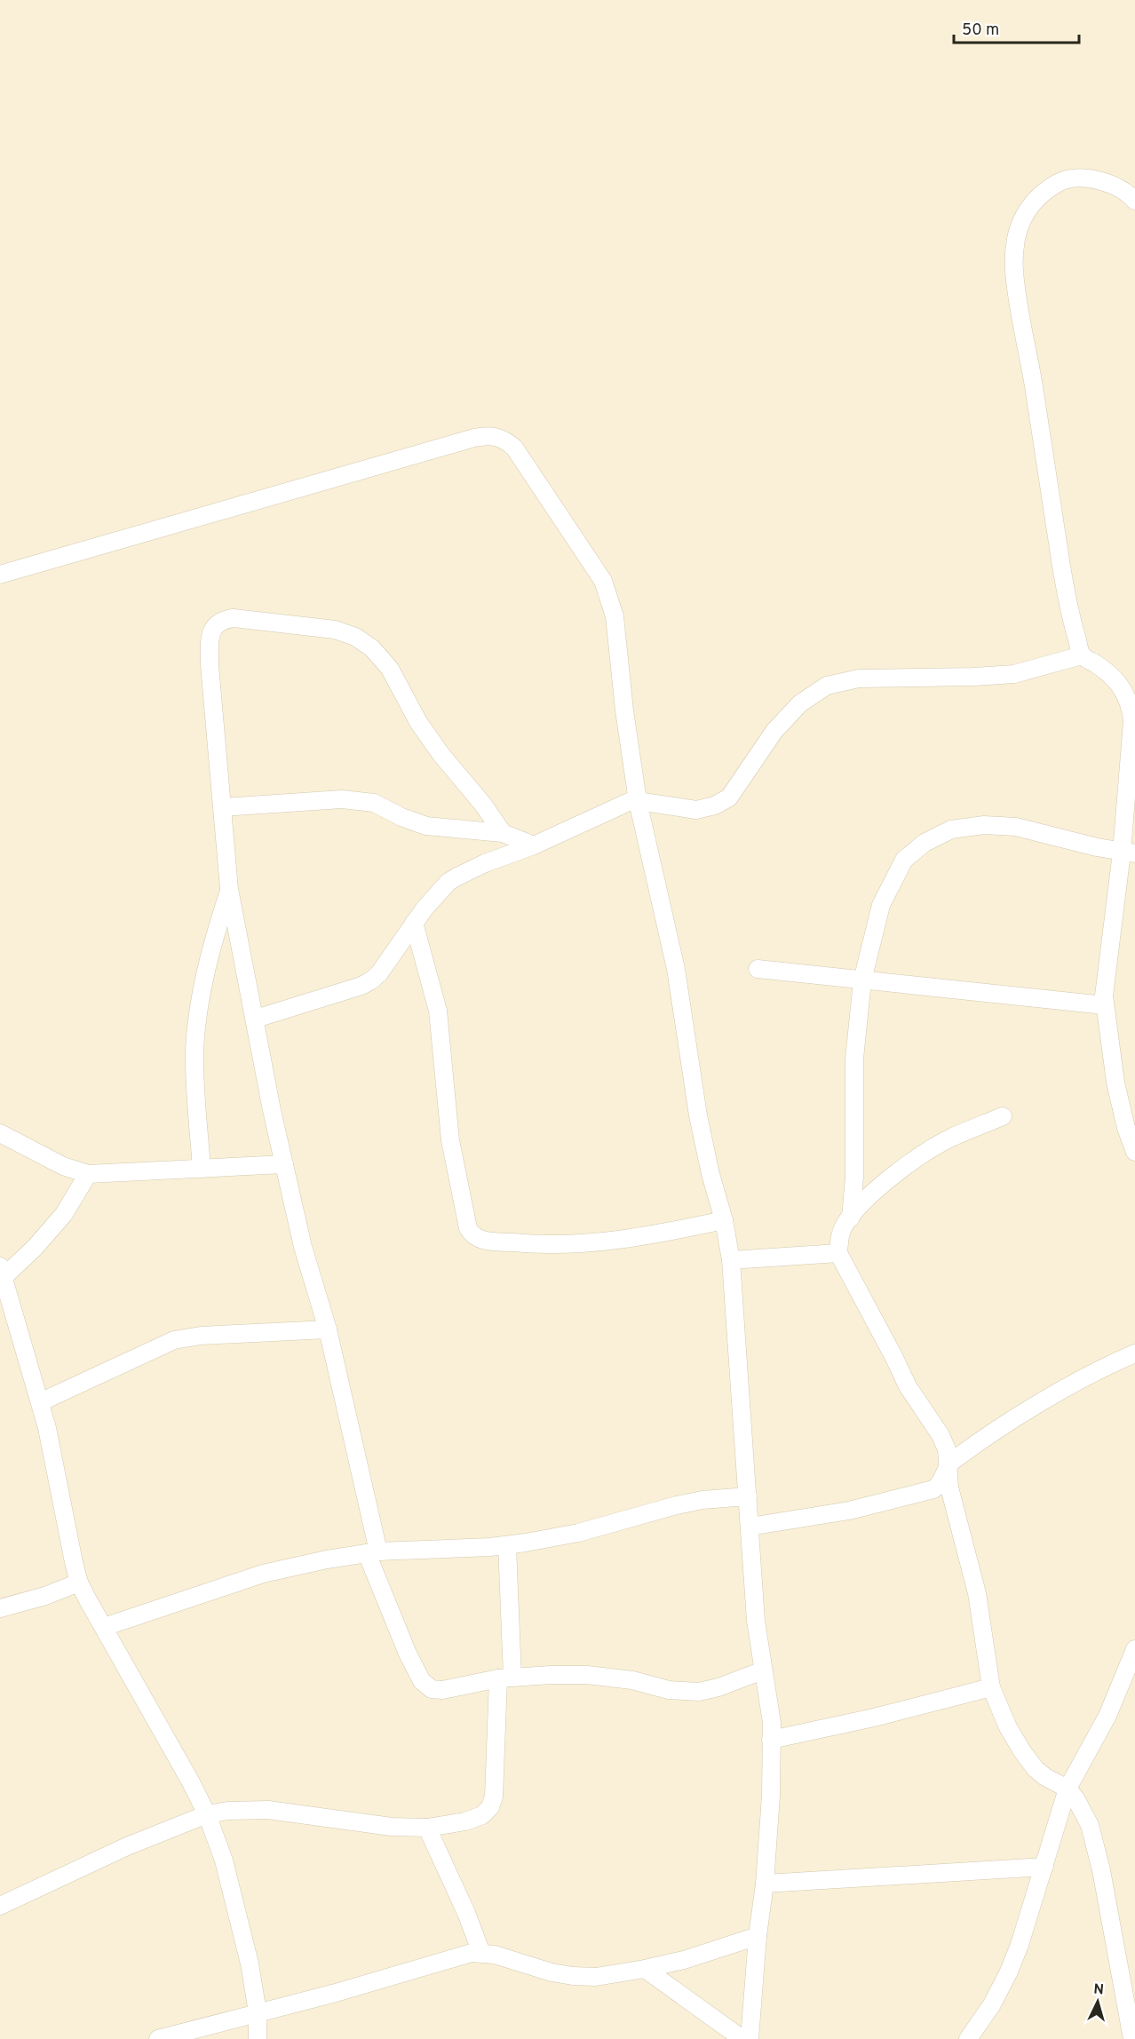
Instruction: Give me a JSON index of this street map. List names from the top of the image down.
{
  "scale_bar": "50 m",
  "north": "top"
}
